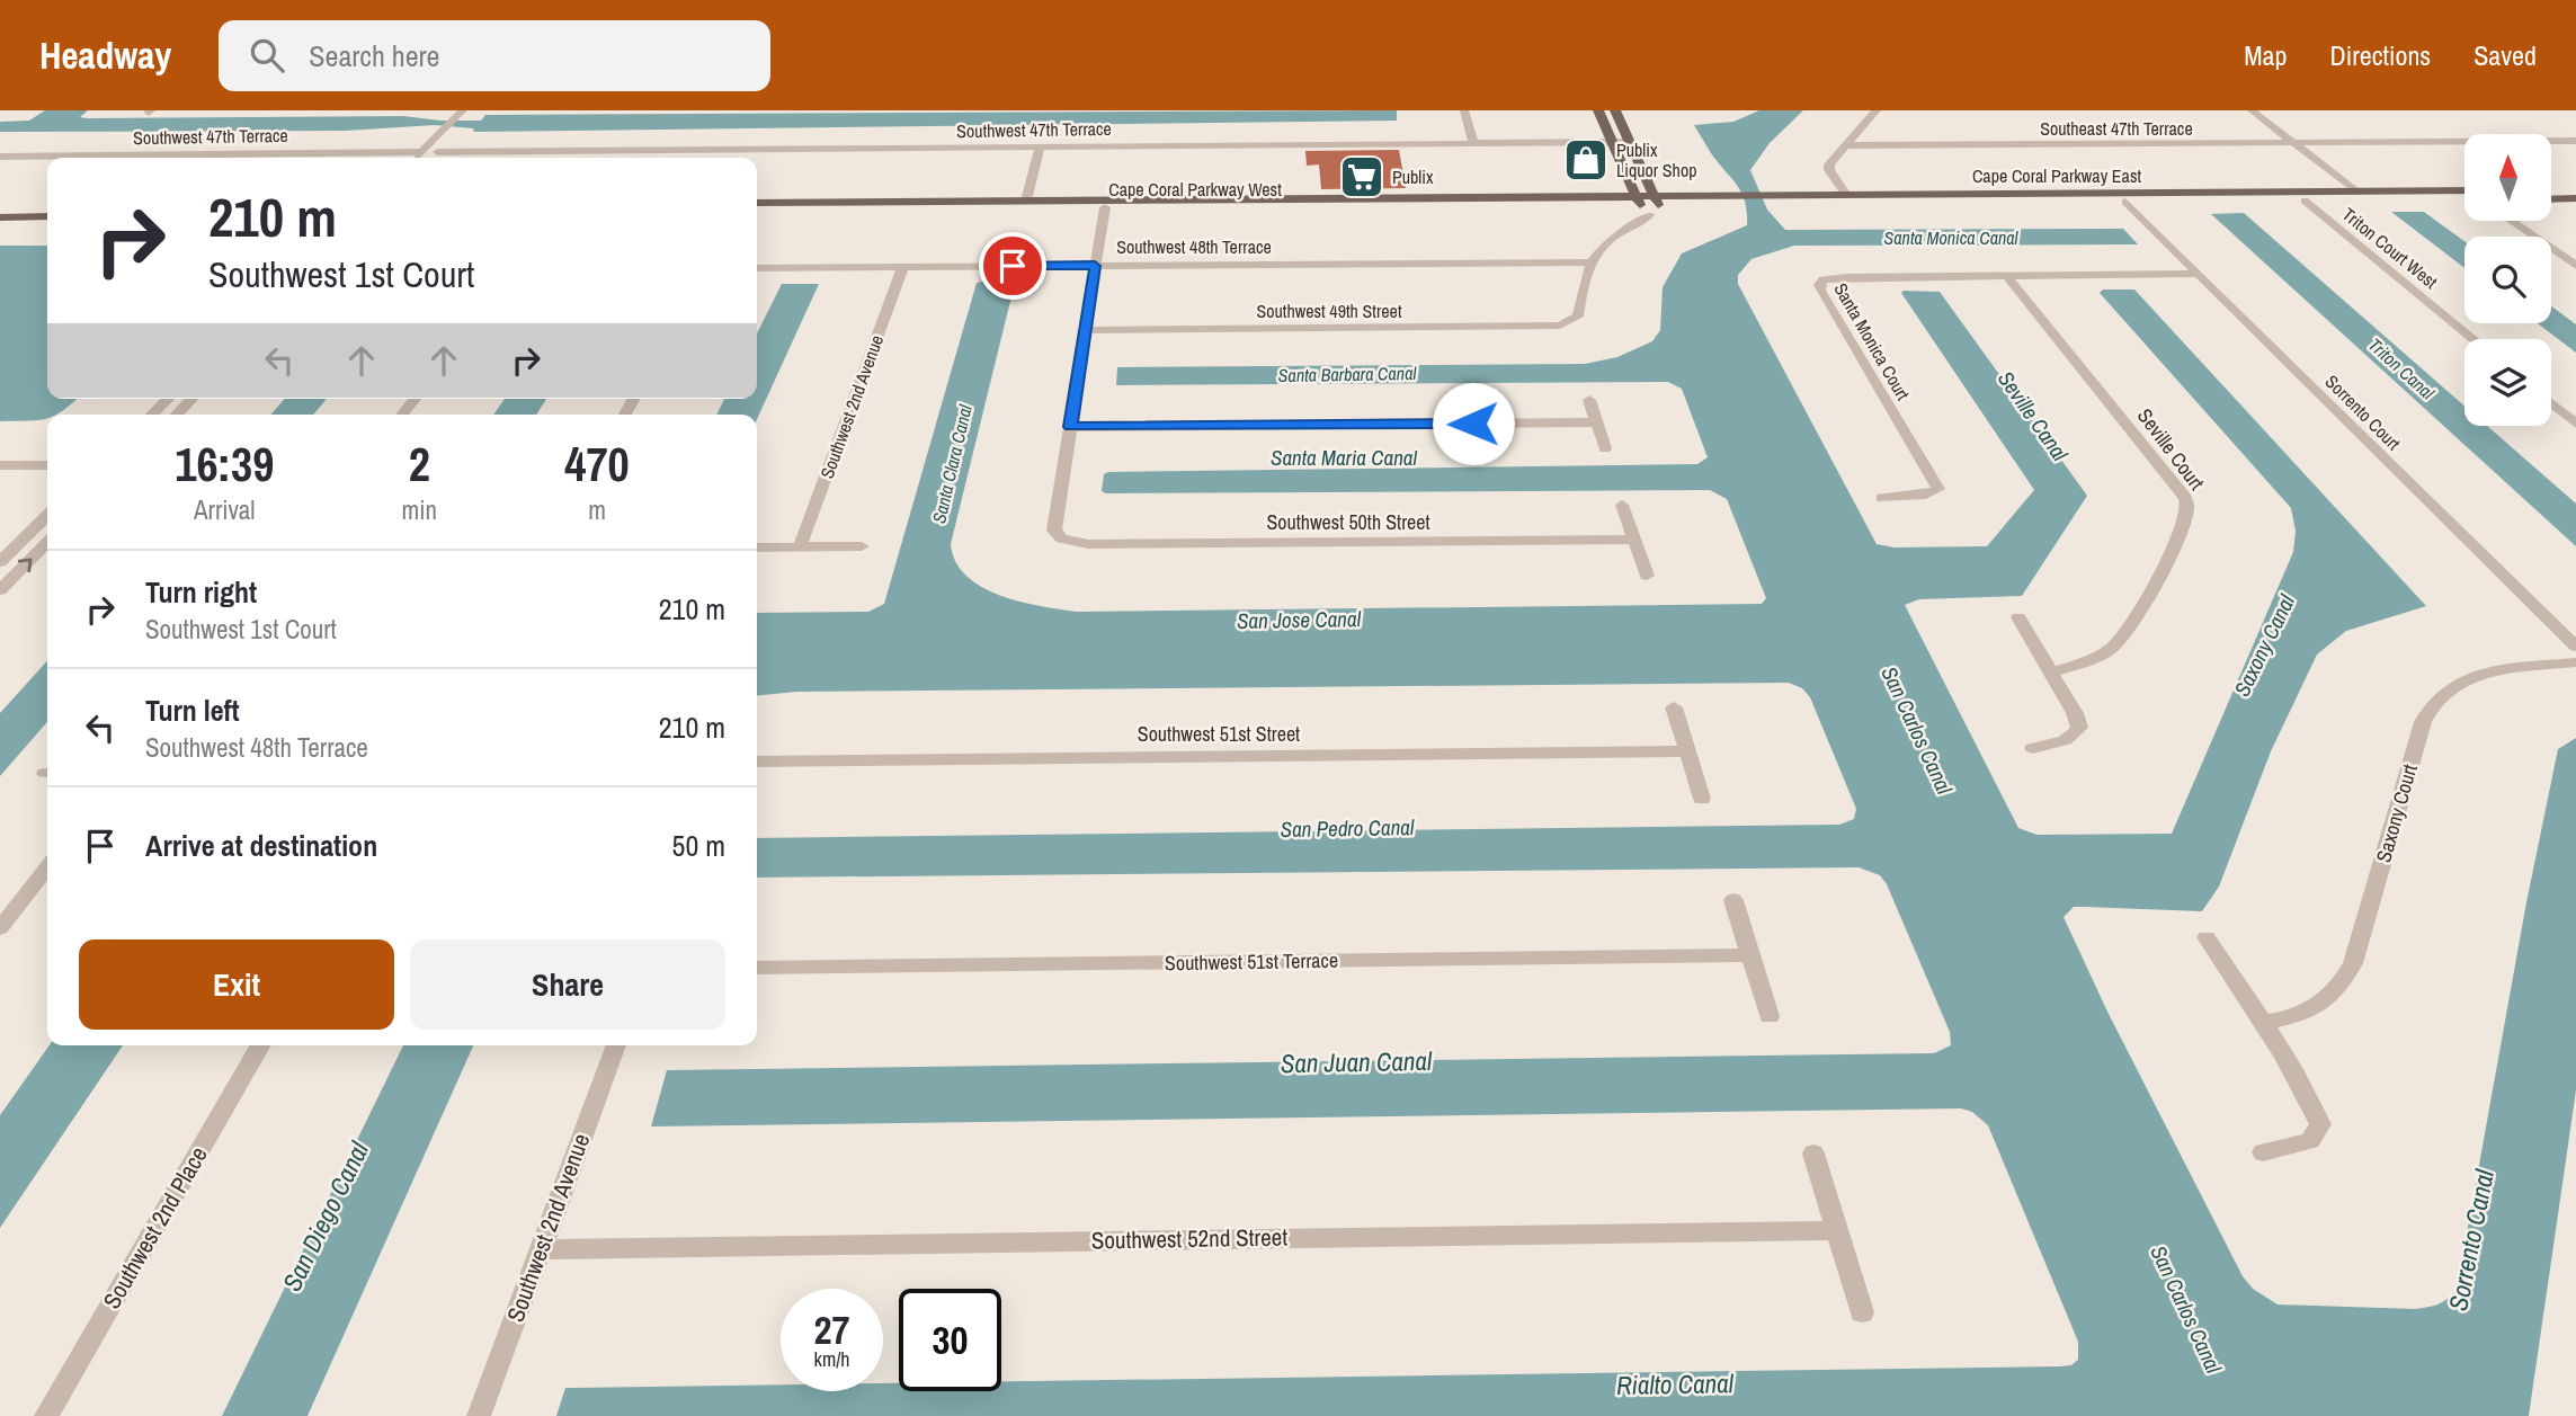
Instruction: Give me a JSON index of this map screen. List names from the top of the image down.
{
  "streets": {
    "main road": ["Cape Coral Parkway East", "Cape Coral Parkway West"],
    "street": [
      "Southeast 47th Terrace",
      "Southwest 47th Terrace",
      "Southwest 48th Terrace",
      "Triton Court West",
      "Southwest 49th Street",
      "Santa Monica Court",
      "Southwest 2nd Avenue",
      "Sorrento Court",
      "Seville Court",
      "Southwest 50th Street",
      "Southwest 51st Street",
      "Saxony Court",
      "Southwest 51st Terrace",
      "Southwest 2nd Place",
      "Southwest 52nd Street"
    ]
  },
  "crossings": [
    ["Cape Coral Parkway East", "Cape Coral Parkway West"],
    ["Cape Coral Parkway East", "Triton Court West"],
    ["Cape Coral Parkway East", "Sorrento Court"],
    ["Southwest 48th Terrace", "Southwest 49th Street"],
    ["Southwest 48th Terrace", "Southwest 2nd Avenue"],
    ["Santa Monica Court", "Sorrento Court"],
    ["Santa Monica Court", "Seville Court"],
    ["Southwest 2nd Avenue", "Southwest 52nd Street"]
  ],
  "water": [
    "Santa Monica Canal",
    "Triton Canal",
    "Santa Barbara Canal",
    "Seville Canal",
    "Santa Maria Canal",
    "Santa Clara Canal",
    "San Jose Canal",
    "Saxony Canal",
    "San Carlos Canal",
    "San Pedro Canal",
    "San Juan Canal",
    "San Diego Canal",
    "Sorrento Canal",
    "Rialto Canal"
  ],
  "places": {
    "shop": ["Publix Liquor Shop"],
    "supermarket": ["Publix"]
  },
  "north": "top",
  "page": {
    "header": "Headway",
    "search": "Search here",
    "nav": ["Map", "Directions", "Saved"],
    "turn": ["210 m", "Southwest 1st Court"],
    "eta": [
      "16:39",
      "Arrival",
      "2",
      "min",
      "470",
      "m"
    ],
    "list": [
      {
        "name": "Turn right",
        "note": "Southwest 1st Court",
        "value": "210 m"
      },
      {
        "name": "Turn left",
        "note": "Southwest 48th Terrace",
        "value": "210 m"
      },
      {
        "name": "Arrive at destination",
        "value": "50 m"
      }
    ],
    "buttons": ["Exit", "Share"],
    "speed": "27 km/h",
    "limit": "30"
  }
}
